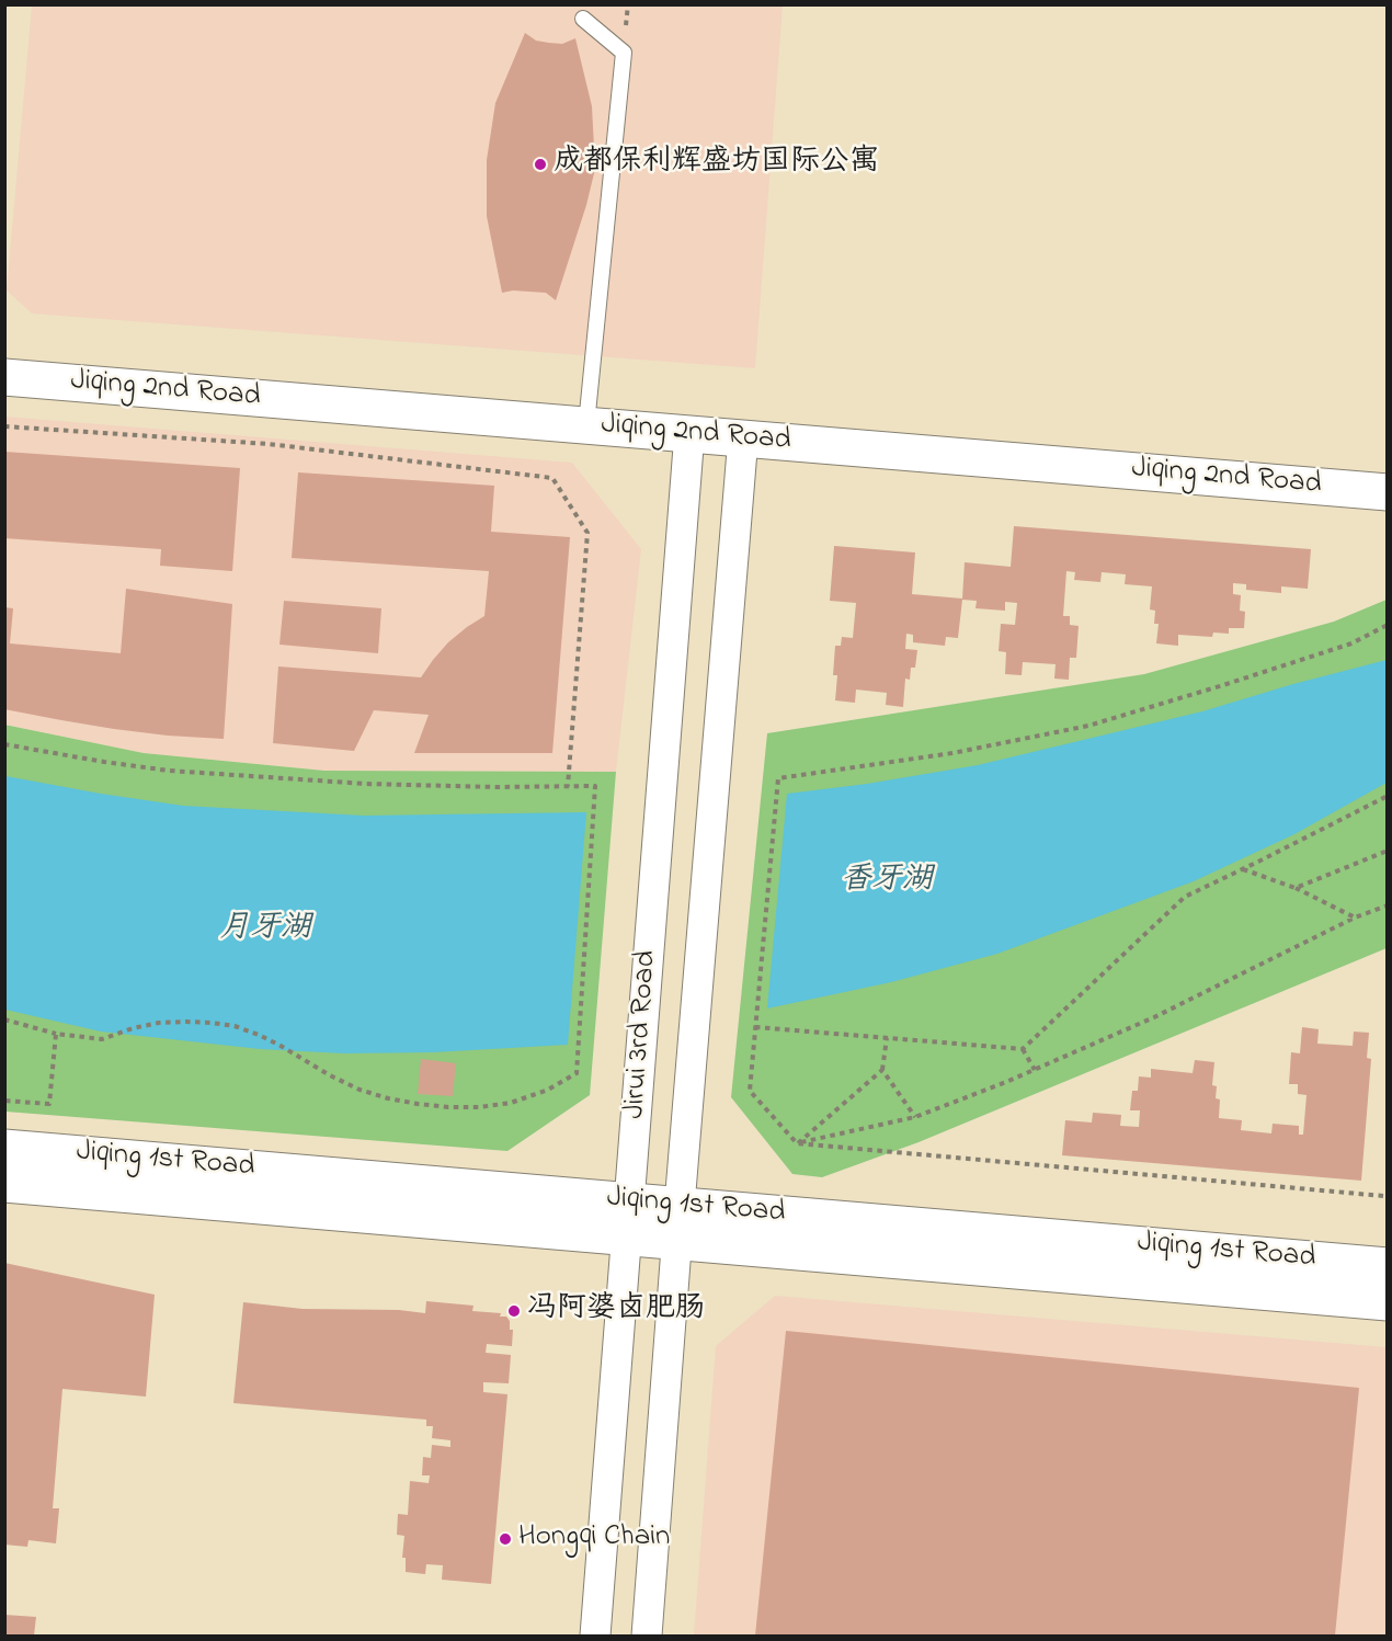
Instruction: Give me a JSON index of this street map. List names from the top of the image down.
{
  "streets": {
    "street": ["Jiqing 2nd Road", "Jirui 3rd Road", "Jiqing 1st Road"]
  },
  "crossings": [
    ["Jiqing 2nd Road", "Jirui 3rd Road"],
    ["Jirui 3rd Road", "Jiqing 1st Road"]
  ],
  "water": ["香牙湖", "月牙湖"],
  "places": ["成都保利辉盛坊国际公寓", "冯阿婆卤肥肠", "Hongqi Chain"]
}
